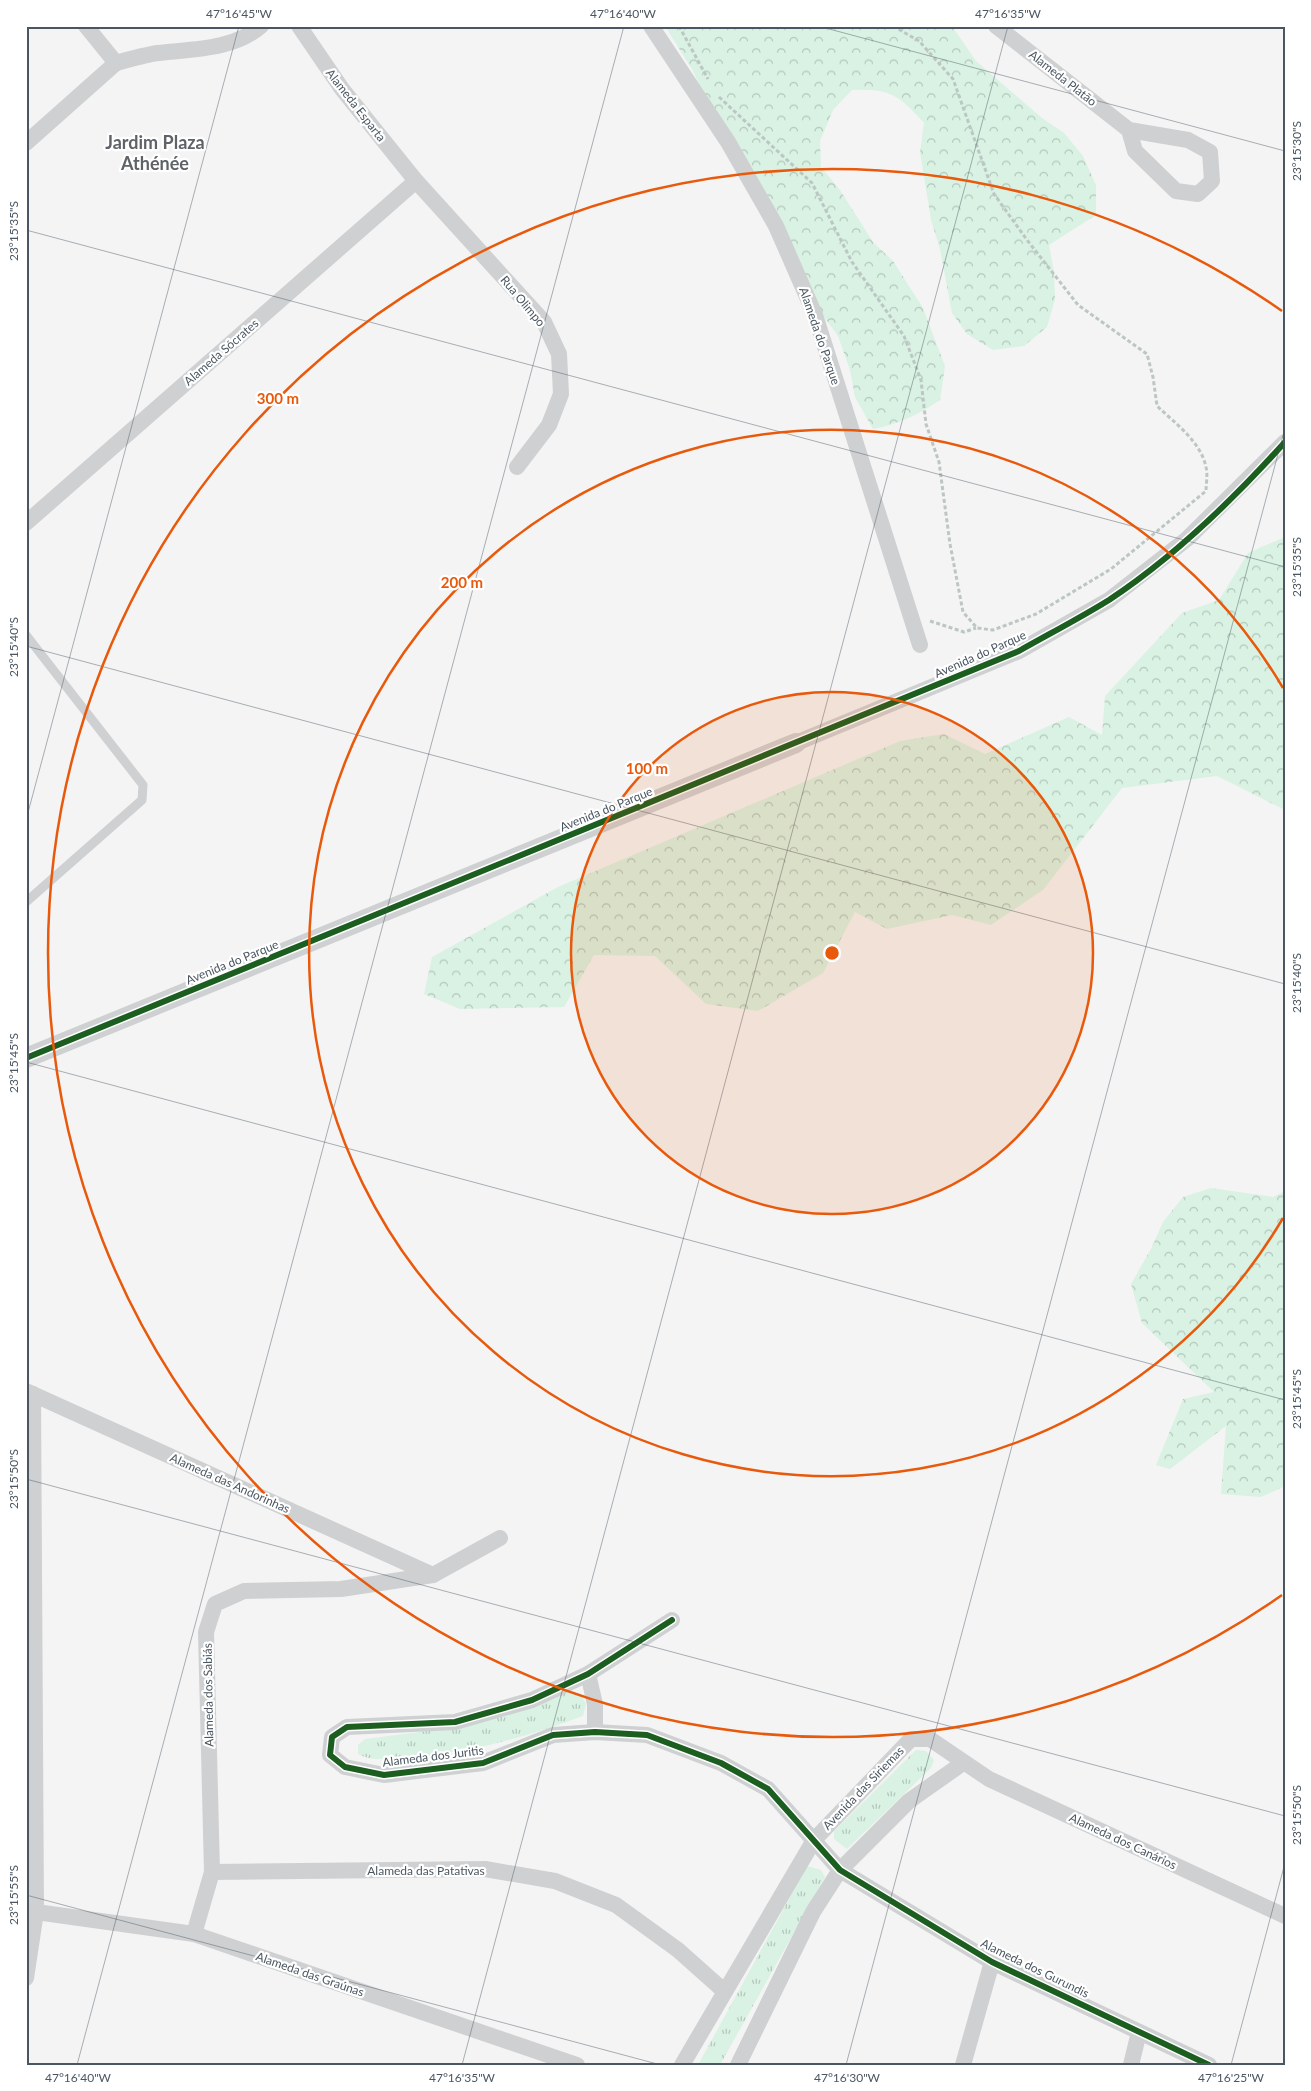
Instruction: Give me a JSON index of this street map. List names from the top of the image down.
{
  "streets": {
    "street": [
      "Alameda Platão",
      "Alameda Esparta",
      "Rua Olimpo",
      "Alameda do Parque",
      "Alameda Sócrates",
      "Avenida do Parque",
      "Alameda das Andorinhas",
      "Alameda dos Sabiás",
      "Alameda dos Juritis",
      "Avenida das Siriemas",
      "Alameda dos Canários",
      "Alameda das Patativas",
      "Alameda dos Gurundis",
      "Alameda das Graúnas"
    ]
  },
  "crossings": [
    ["Alameda Esparta", "Rua Olimpo"],
    ["Alameda Esparta", "Alameda Sócrates"],
    ["Rua Olimpo", "Alameda Sócrates"],
    ["Alameda das Andorinhas", "Alameda dos Sabiás"],
    ["Alameda dos Sabiás", "Alameda das Patativas"],
    ["Alameda dos Sabiás", "Alameda das Graúnas"],
    ["Alameda dos Juritis", "Avenida das Siriemas"],
    ["Alameda dos Juritis", "Alameda dos Gurundis"],
    ["Avenida das Siriemas", "Alameda dos Canários"],
    ["Avenida das Siriemas", "Alameda das Patativas"],
    ["Avenida das Siriemas", "Alameda dos Gurundis"]
  ],
  "districts": ["Jardim Plaza Athénée"],
  "coordinates": [
    "47°16'45\"W",
    "47°16'40\"W",
    "47°16'35\"W",
    "23°15'30\"S",
    "23°15'35\"S",
    "23°15'40\"S",
    "23°15'45\"S",
    "23°15'50\"S",
    "23°15'55\"S",
    "47°16'30\"W",
    "47°16'25\"W"
  ],
  "rings": ["300 m", "200 m", "100 m"]
}
